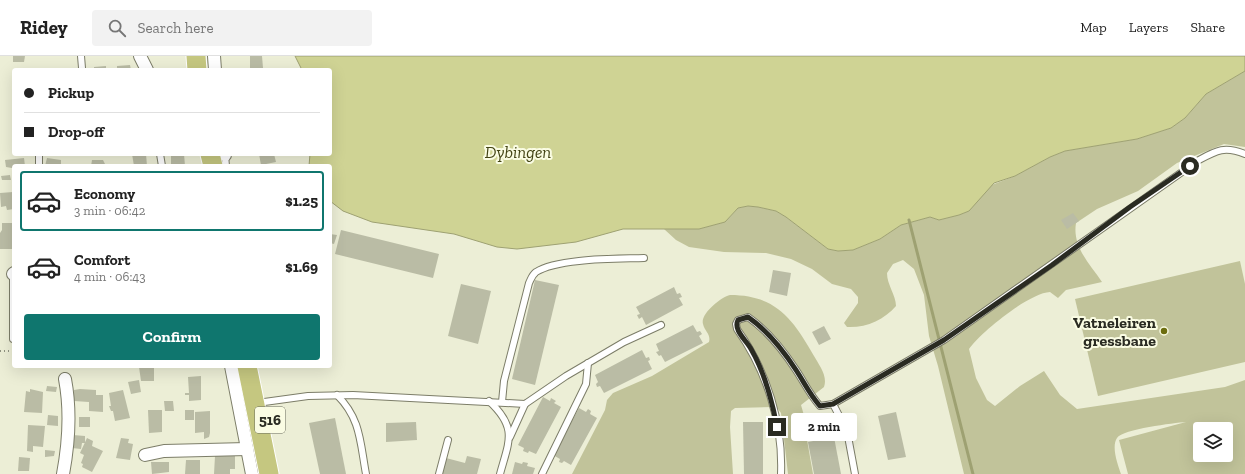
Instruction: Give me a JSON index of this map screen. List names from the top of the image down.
{
  "streets": {
    "main road": ["516"]
  },
  "water": ["Dybingen"],
  "places": ["Vatneleiren gressbane"],
  "page": {
    "header": "Ridey",
    "search": "Search here",
    "nav": ["Map", "Layers", "Share"],
    "banner": ["Pickup", "Drop-off"],
    "list": [
      {
        "name": "Economy",
        "note": "3 min · 06:42",
        "value": "$1.25"
      },
      {
        "name": "Comfort",
        "note": "4 min · 06:43",
        "value": "$1.69"
      }
    ],
    "buttons": "Confirm",
    "bubble": "2 min"
  }
}
